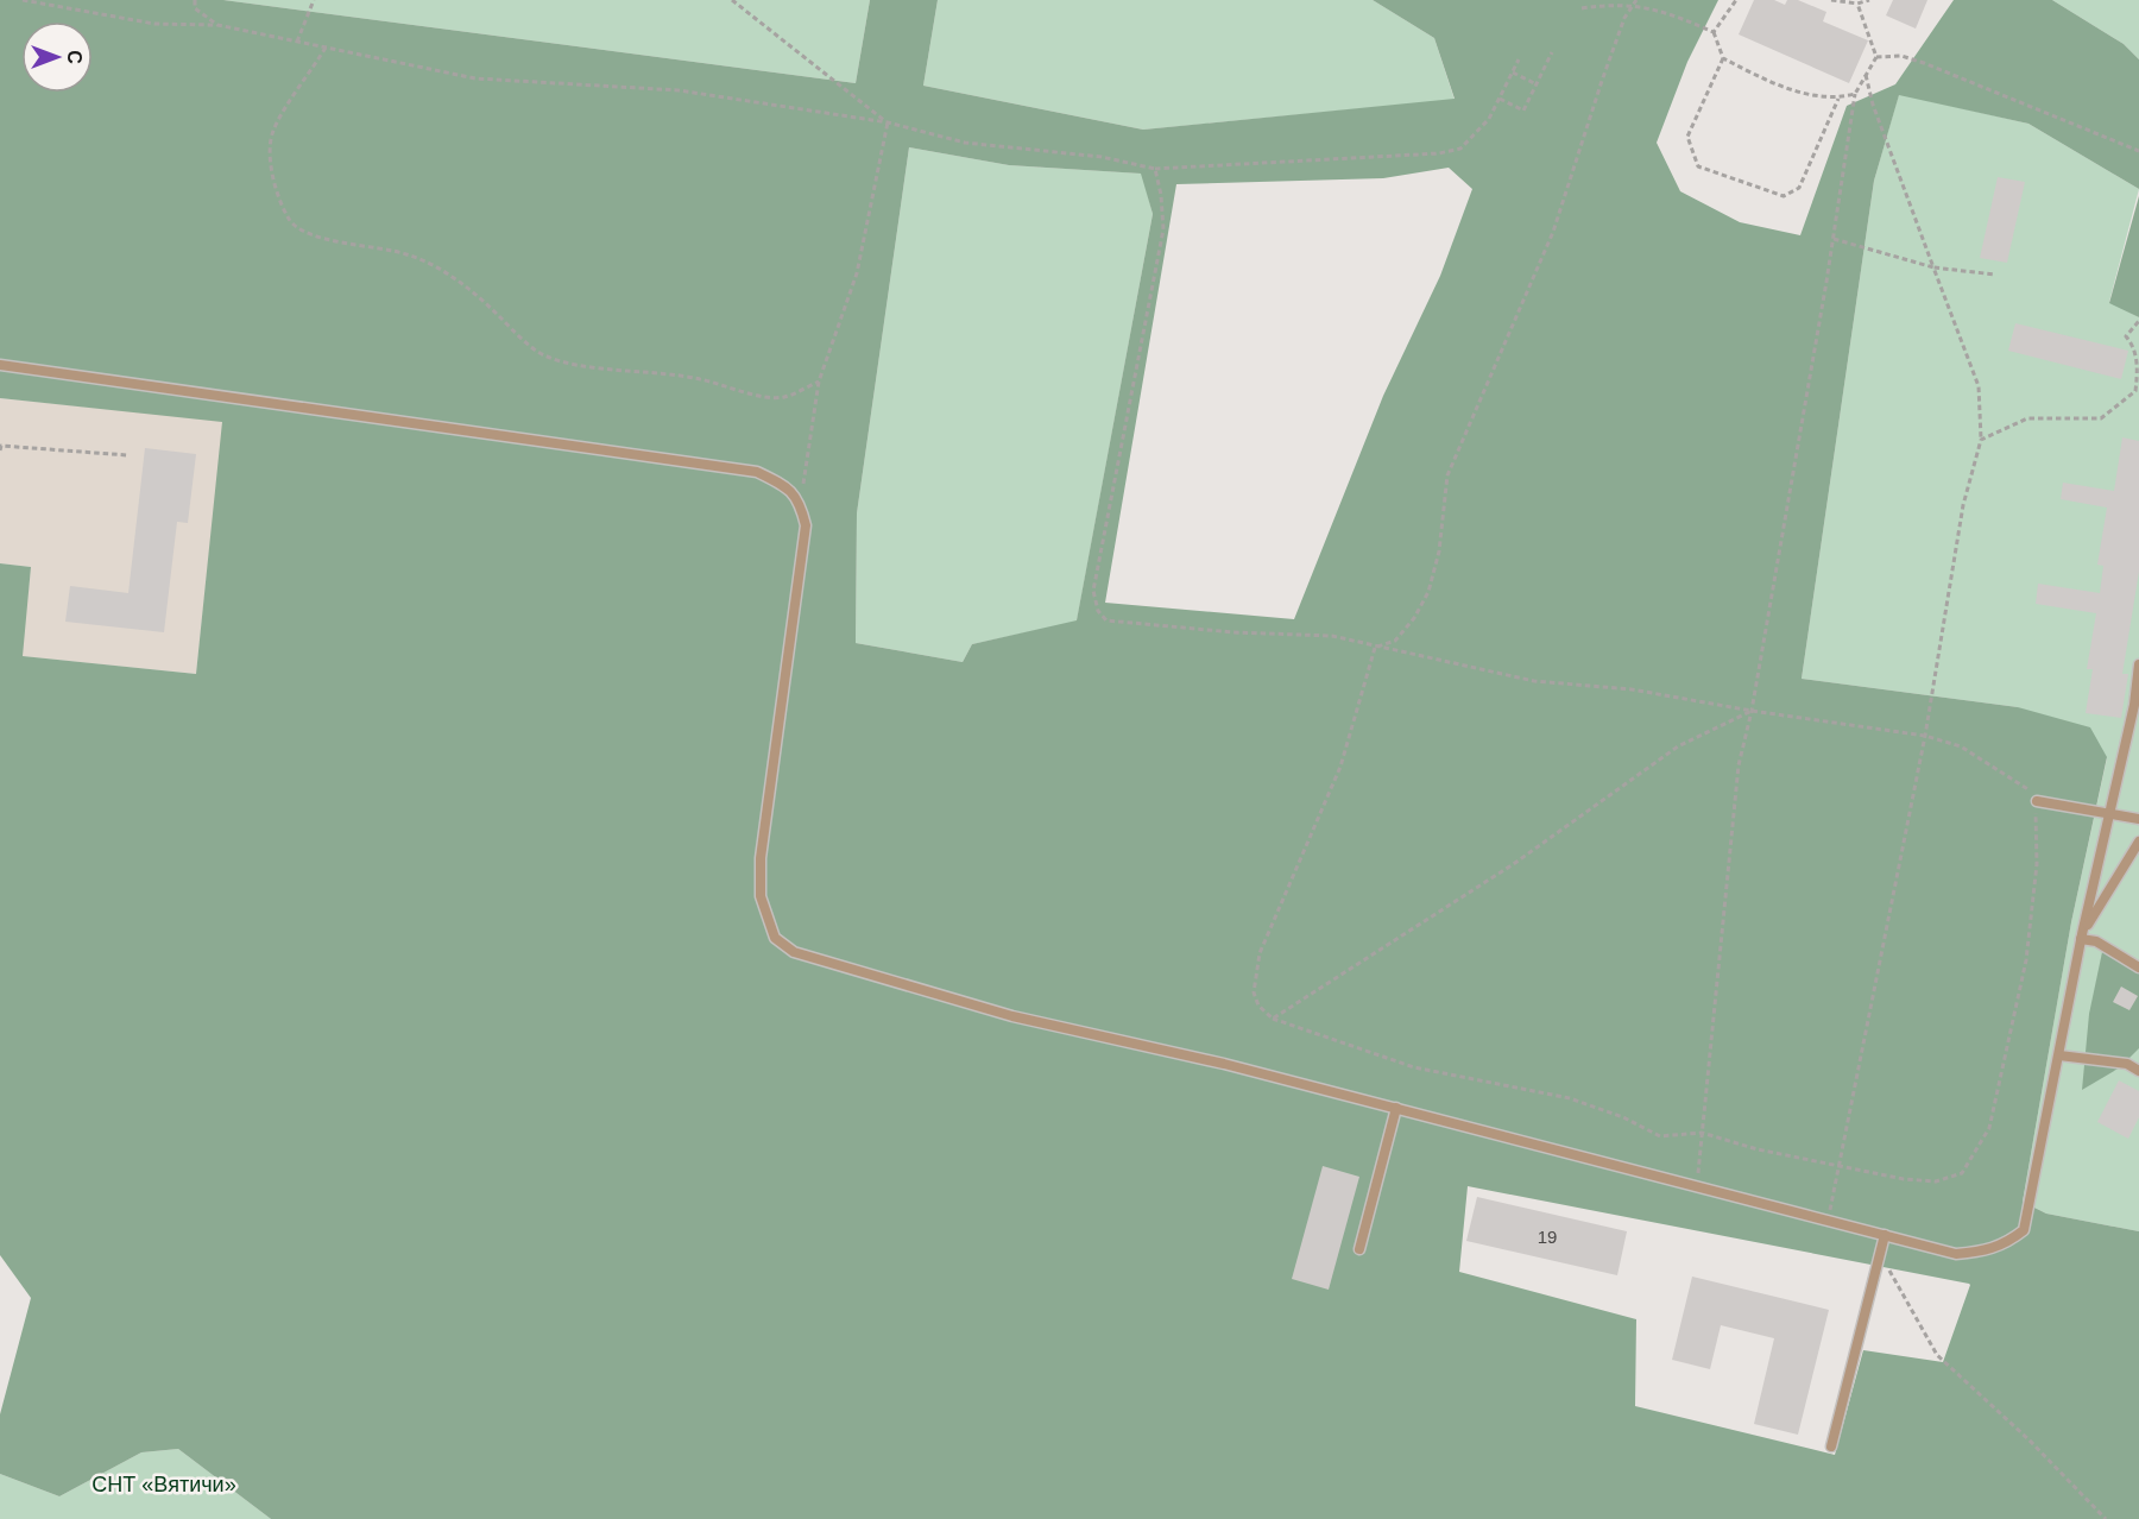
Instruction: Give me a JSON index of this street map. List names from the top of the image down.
{
  "parks": ["СНТ «Вятичи»"],
  "house_numbers": ["19"],
  "north": "right"
}
